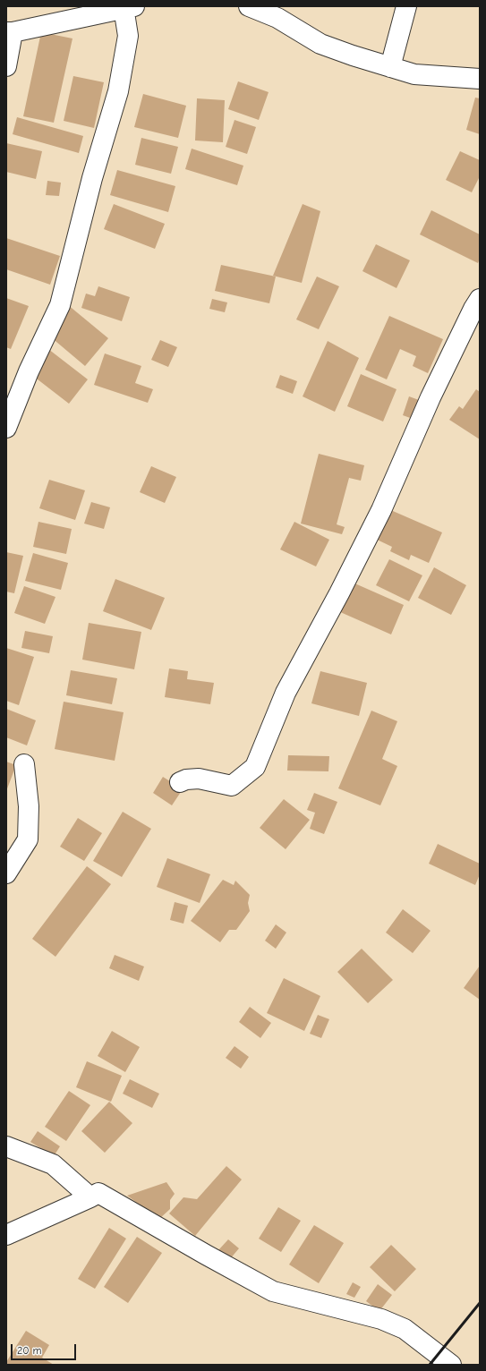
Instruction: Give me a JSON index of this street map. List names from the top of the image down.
{
  "scale_bar": "20 m"
}
